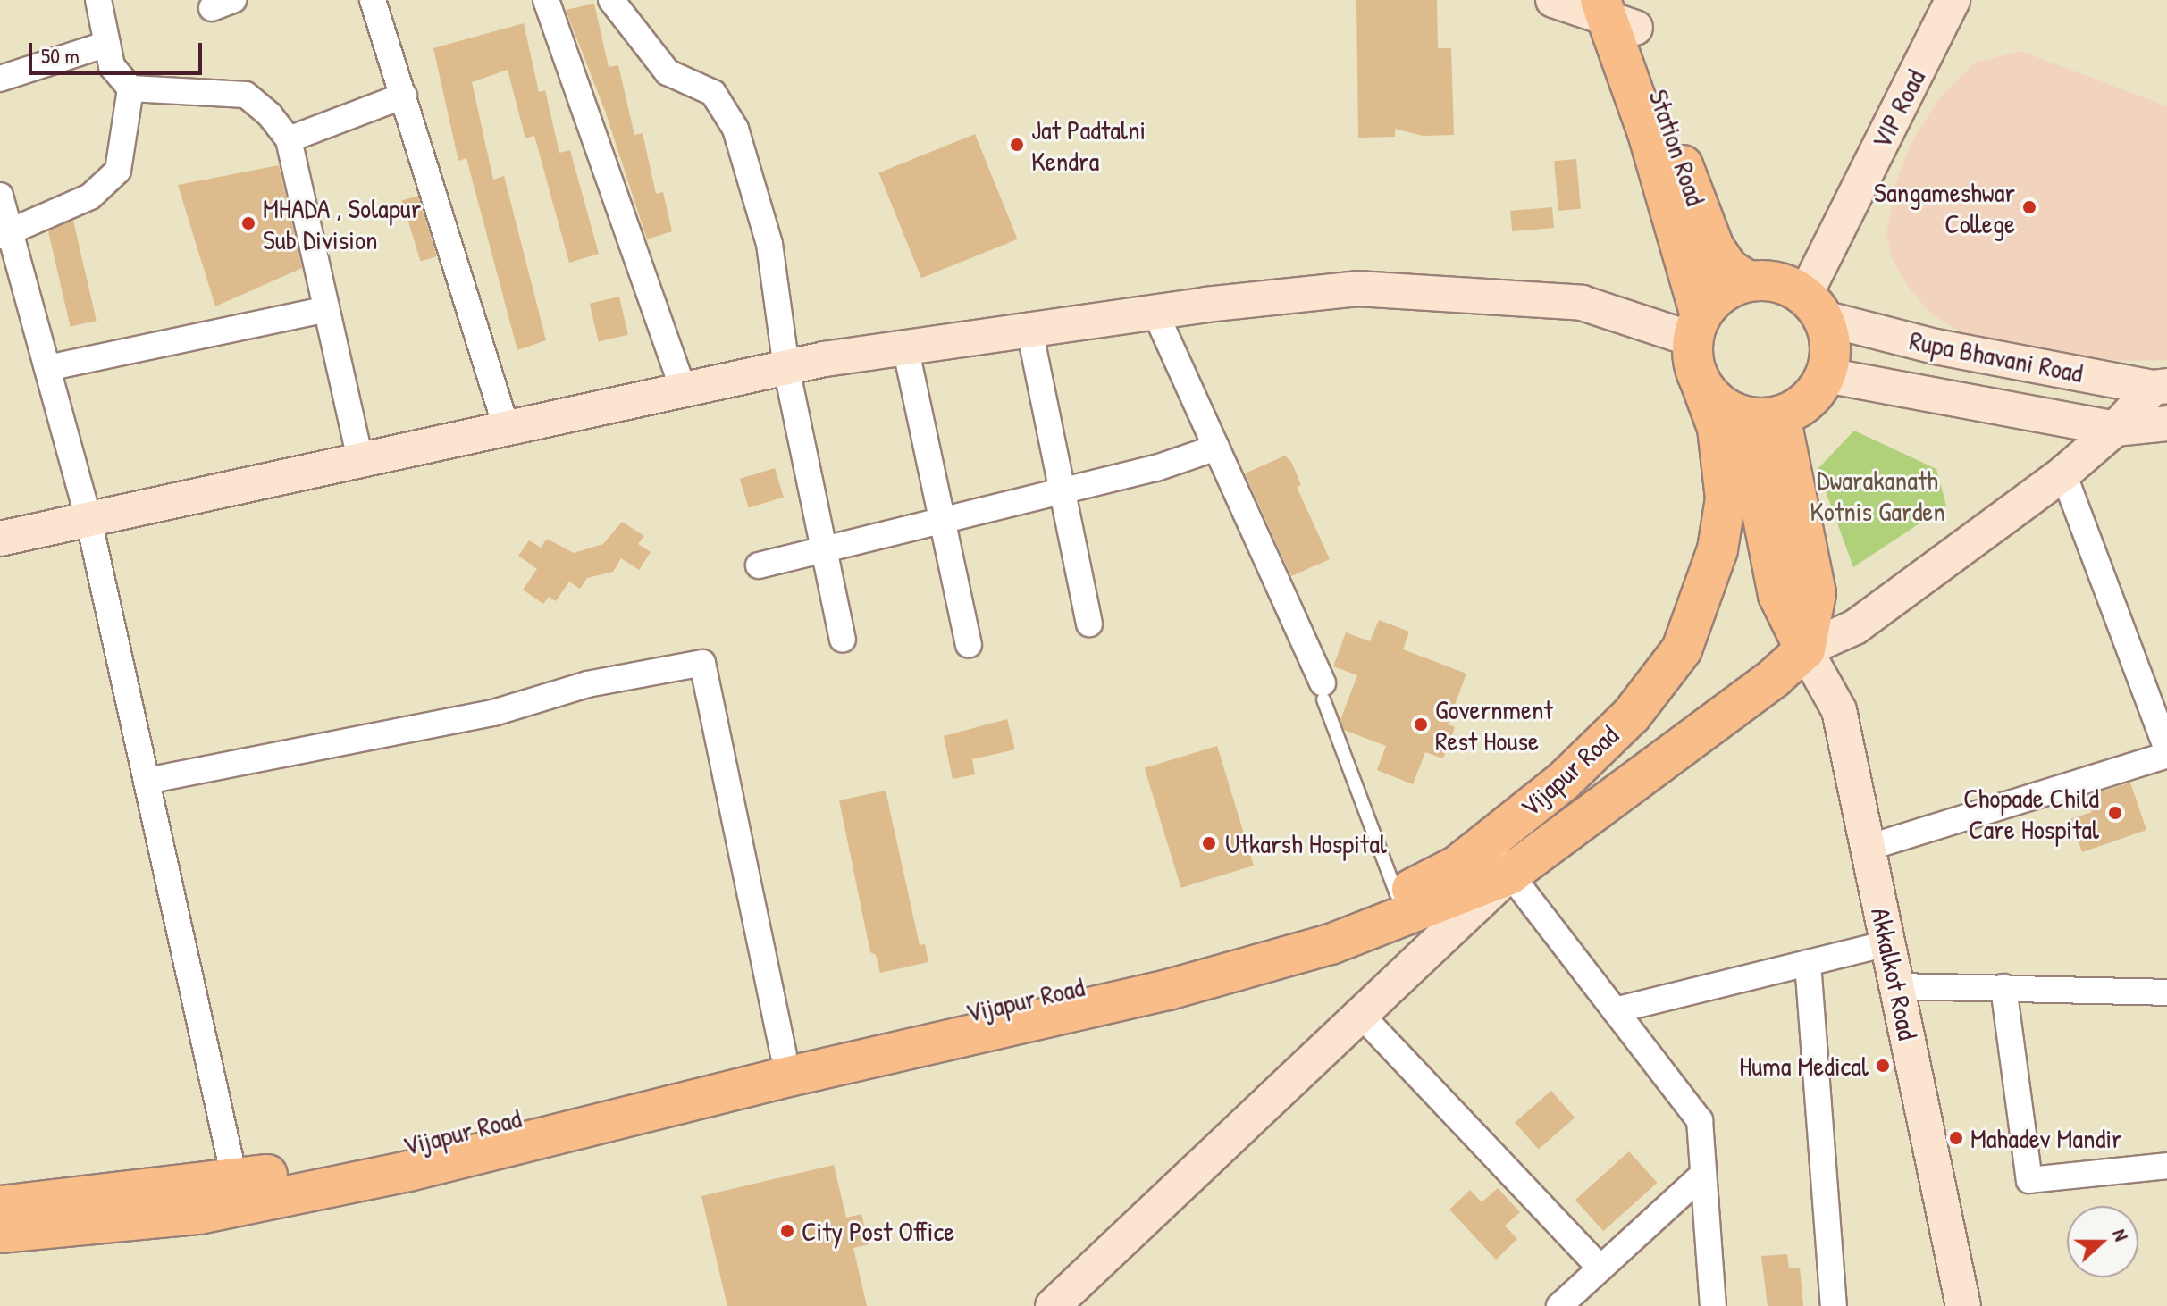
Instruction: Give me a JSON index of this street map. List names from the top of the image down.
{
  "streets": {
    "main road": [
      "VIP Road",
      "Station Road",
      "Rupa Bhavani Road",
      "Vijapur Road",
      "Akkalkot Road"
    ]
  },
  "crossings": [
    ["VIP Road", "Station Road"],
    ["VIP Road", "Rupa Bhavani Road"],
    ["VIP Road", "Vijapur Road"],
    ["Station Road", "Rupa Bhavani Road"],
    ["Station Road", "Vijapur Road"],
    ["Rupa Bhavani Road", "Vijapur Road"],
    ["Vijapur Road", "Akkalkot Road"]
  ],
  "parks": ["Dwarakanath Kotnis Garden"],
  "places": [
    "Jat Padtalni Kendra",
    "Sangameshwar College",
    "MHADA , Solapur Sub Division",
    "Government Rest House",
    "Chopade Child Care Hospital",
    "Utkarsh Hospital",
    "Huma Medical",
    "Mahadev Mandir",
    "City Post Office"
  ],
  "scale_bar": "50 m",
  "north": "right"
}
